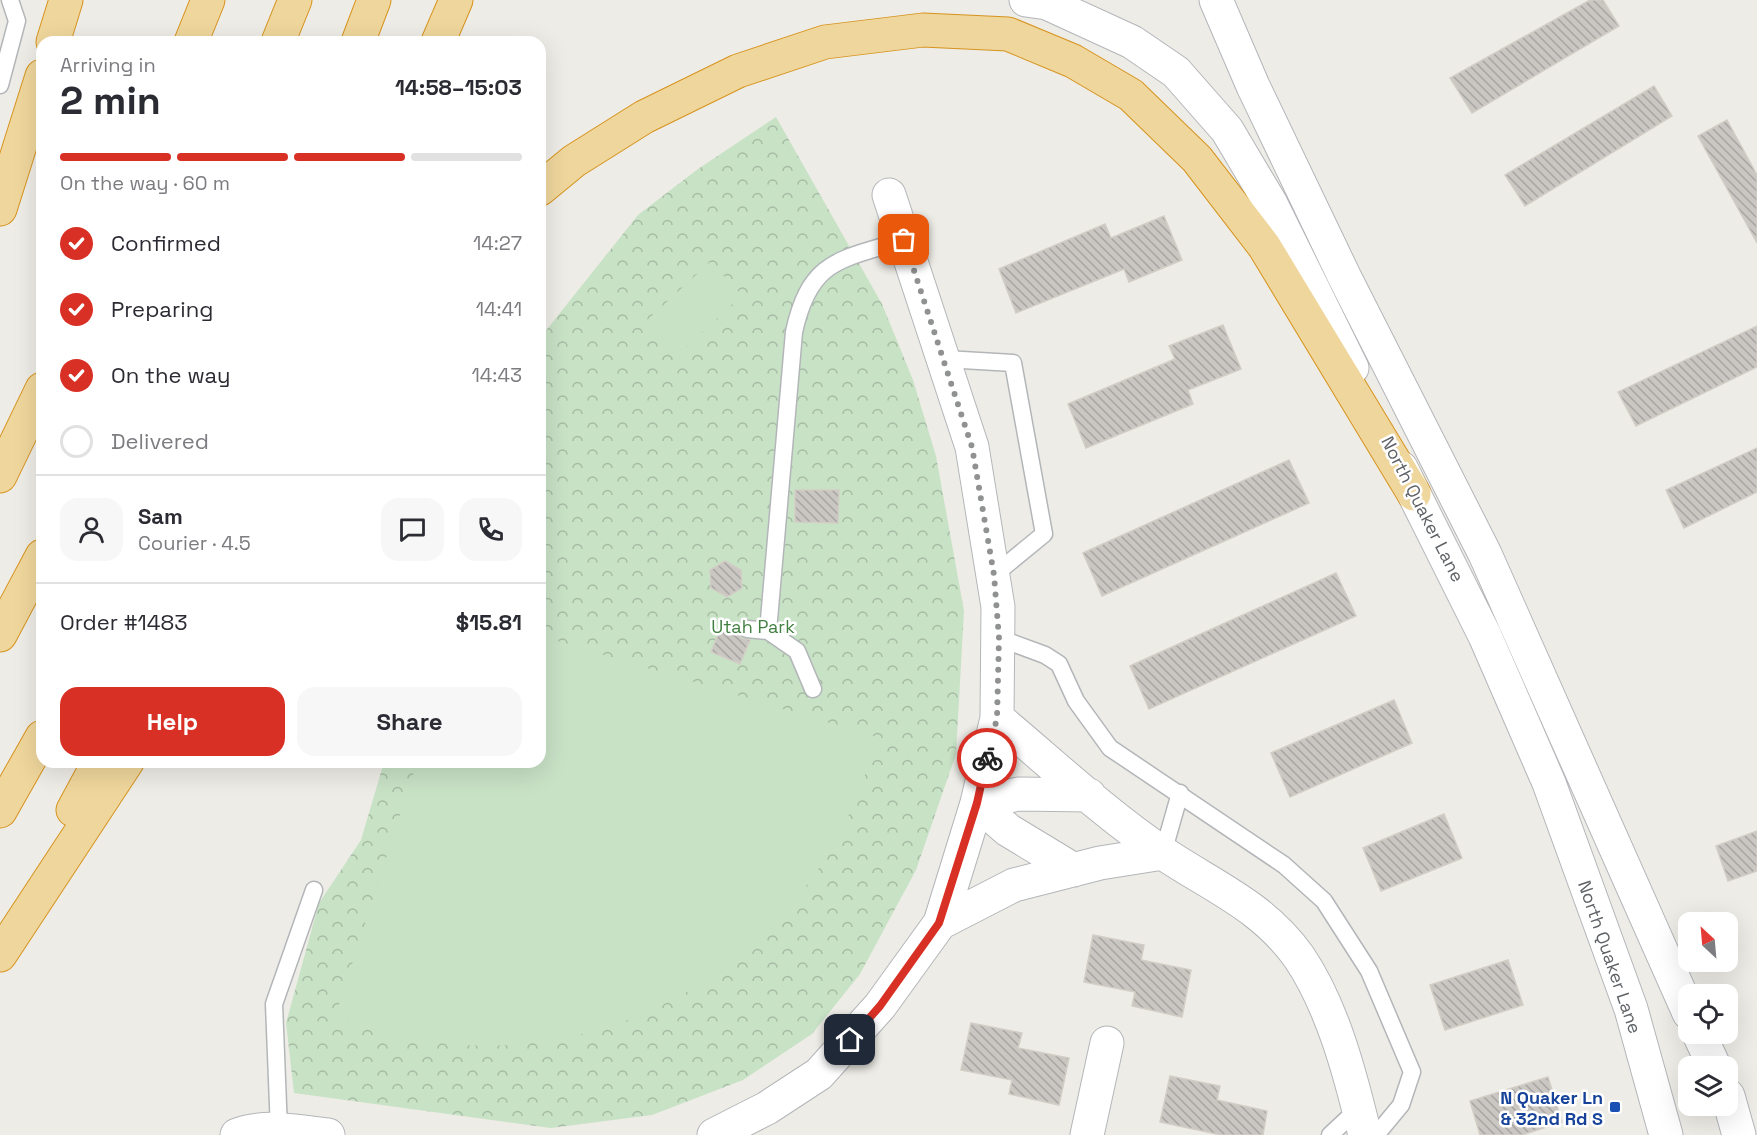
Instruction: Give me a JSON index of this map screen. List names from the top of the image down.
{
  "streets": {
    "main road": ["North Quaker Lane"]
  },
  "parks": ["Utah Park"],
  "places": {
    "transit": ["N Quaker Ln & 32nd Rd S"]
  },
  "north": "top left",
  "page": {
    "heading": ["2 min", "Arriving in", "14:58–15:03"],
    "panel": [
      "Sam",
      "Courier · 4.5",
      "Order #1483",
      "$15.81"
    ],
    "bar": "On the way · 60 m",
    "list": [
      ["Confirmed", "14:27"],
      ["Preparing", "14:41"],
      ["On the way", "14:43"],
      "Delivered"
    ],
    "buttons": ["Help", "Share"]
  }
}
